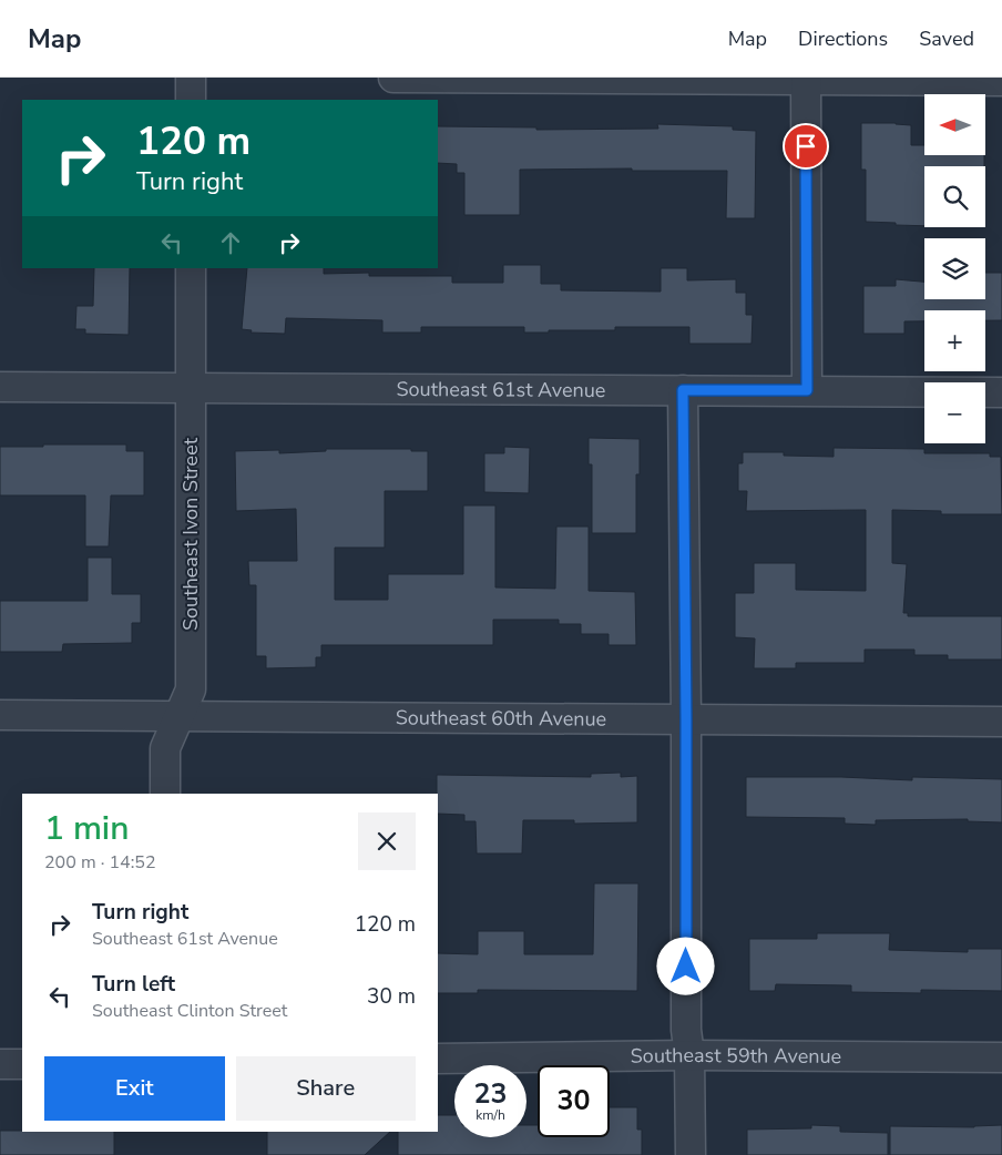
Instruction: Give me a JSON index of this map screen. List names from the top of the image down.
{
  "streets": {
    "street": [
      "Southeast 61st Avenue",
      "Southeast Ivon Street",
      "Southeast 60th Avenue",
      "Southeast 59th Avenue"
    ]
  },
  "crossings": [
    ["Southeast 61st Avenue", "Southeast Ivon Street"],
    ["Southeast Ivon Street", "Southeast 60th Avenue"]
  ],
  "north": "left",
  "page": {
    "header": "Map",
    "nav": ["Map", "Directions", "Saved"],
    "map_buttons": ["+", "−"],
    "turn": ["120 m", "Turn right"],
    "heading": ["1 min", "200 m · 14:52"],
    "list": [
      {
        "name": "Turn right",
        "note": "Southeast 61st Avenue",
        "value": "120 m"
      },
      {
        "name": "Turn left",
        "note": "Southeast Clinton Street",
        "value": "30 m"
      }
    ],
    "buttons": ["Exit", "Share"],
    "speed": "23 km/h",
    "limit": "30"
  }
}
